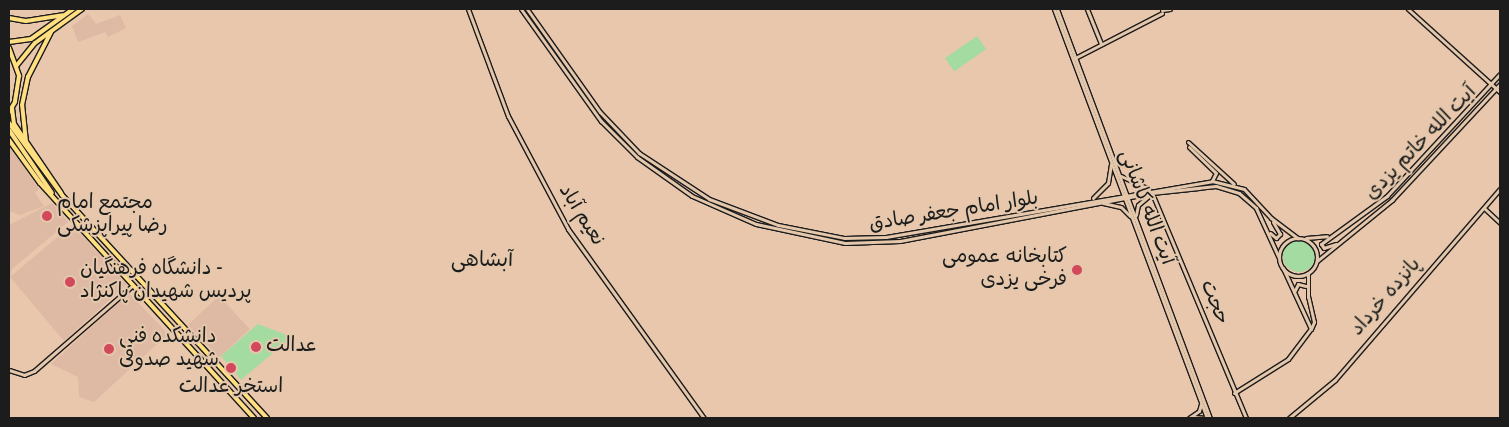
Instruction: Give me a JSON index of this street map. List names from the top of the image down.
{
  "streets": {
    "main road": [
      "آیت الله خاتم یزدی",
      "آیت الله کاشانی",
      "بلوار امام جعفر صادق",
      "نعیم آباد",
      "پانزده خرداد",
      "حجت"
    ]
  },
  "crossings": [
    ["آیت الله کاشانی", "بلوار امام جعفر صادق"]
  ],
  "districts": ["آبشاهی"],
  "places": [
    "مجتمع امام رضا پیراپزشکی",
    "کتابخانه عمومی فرخی یزدی",
    "دانشگاه فرهنگیان - پردیس شهیدان پاکنژاد",
    "عدالت",
    "دانشکده فنی شهید صدوقی",
    "استخر عدالت"
  ]
}
